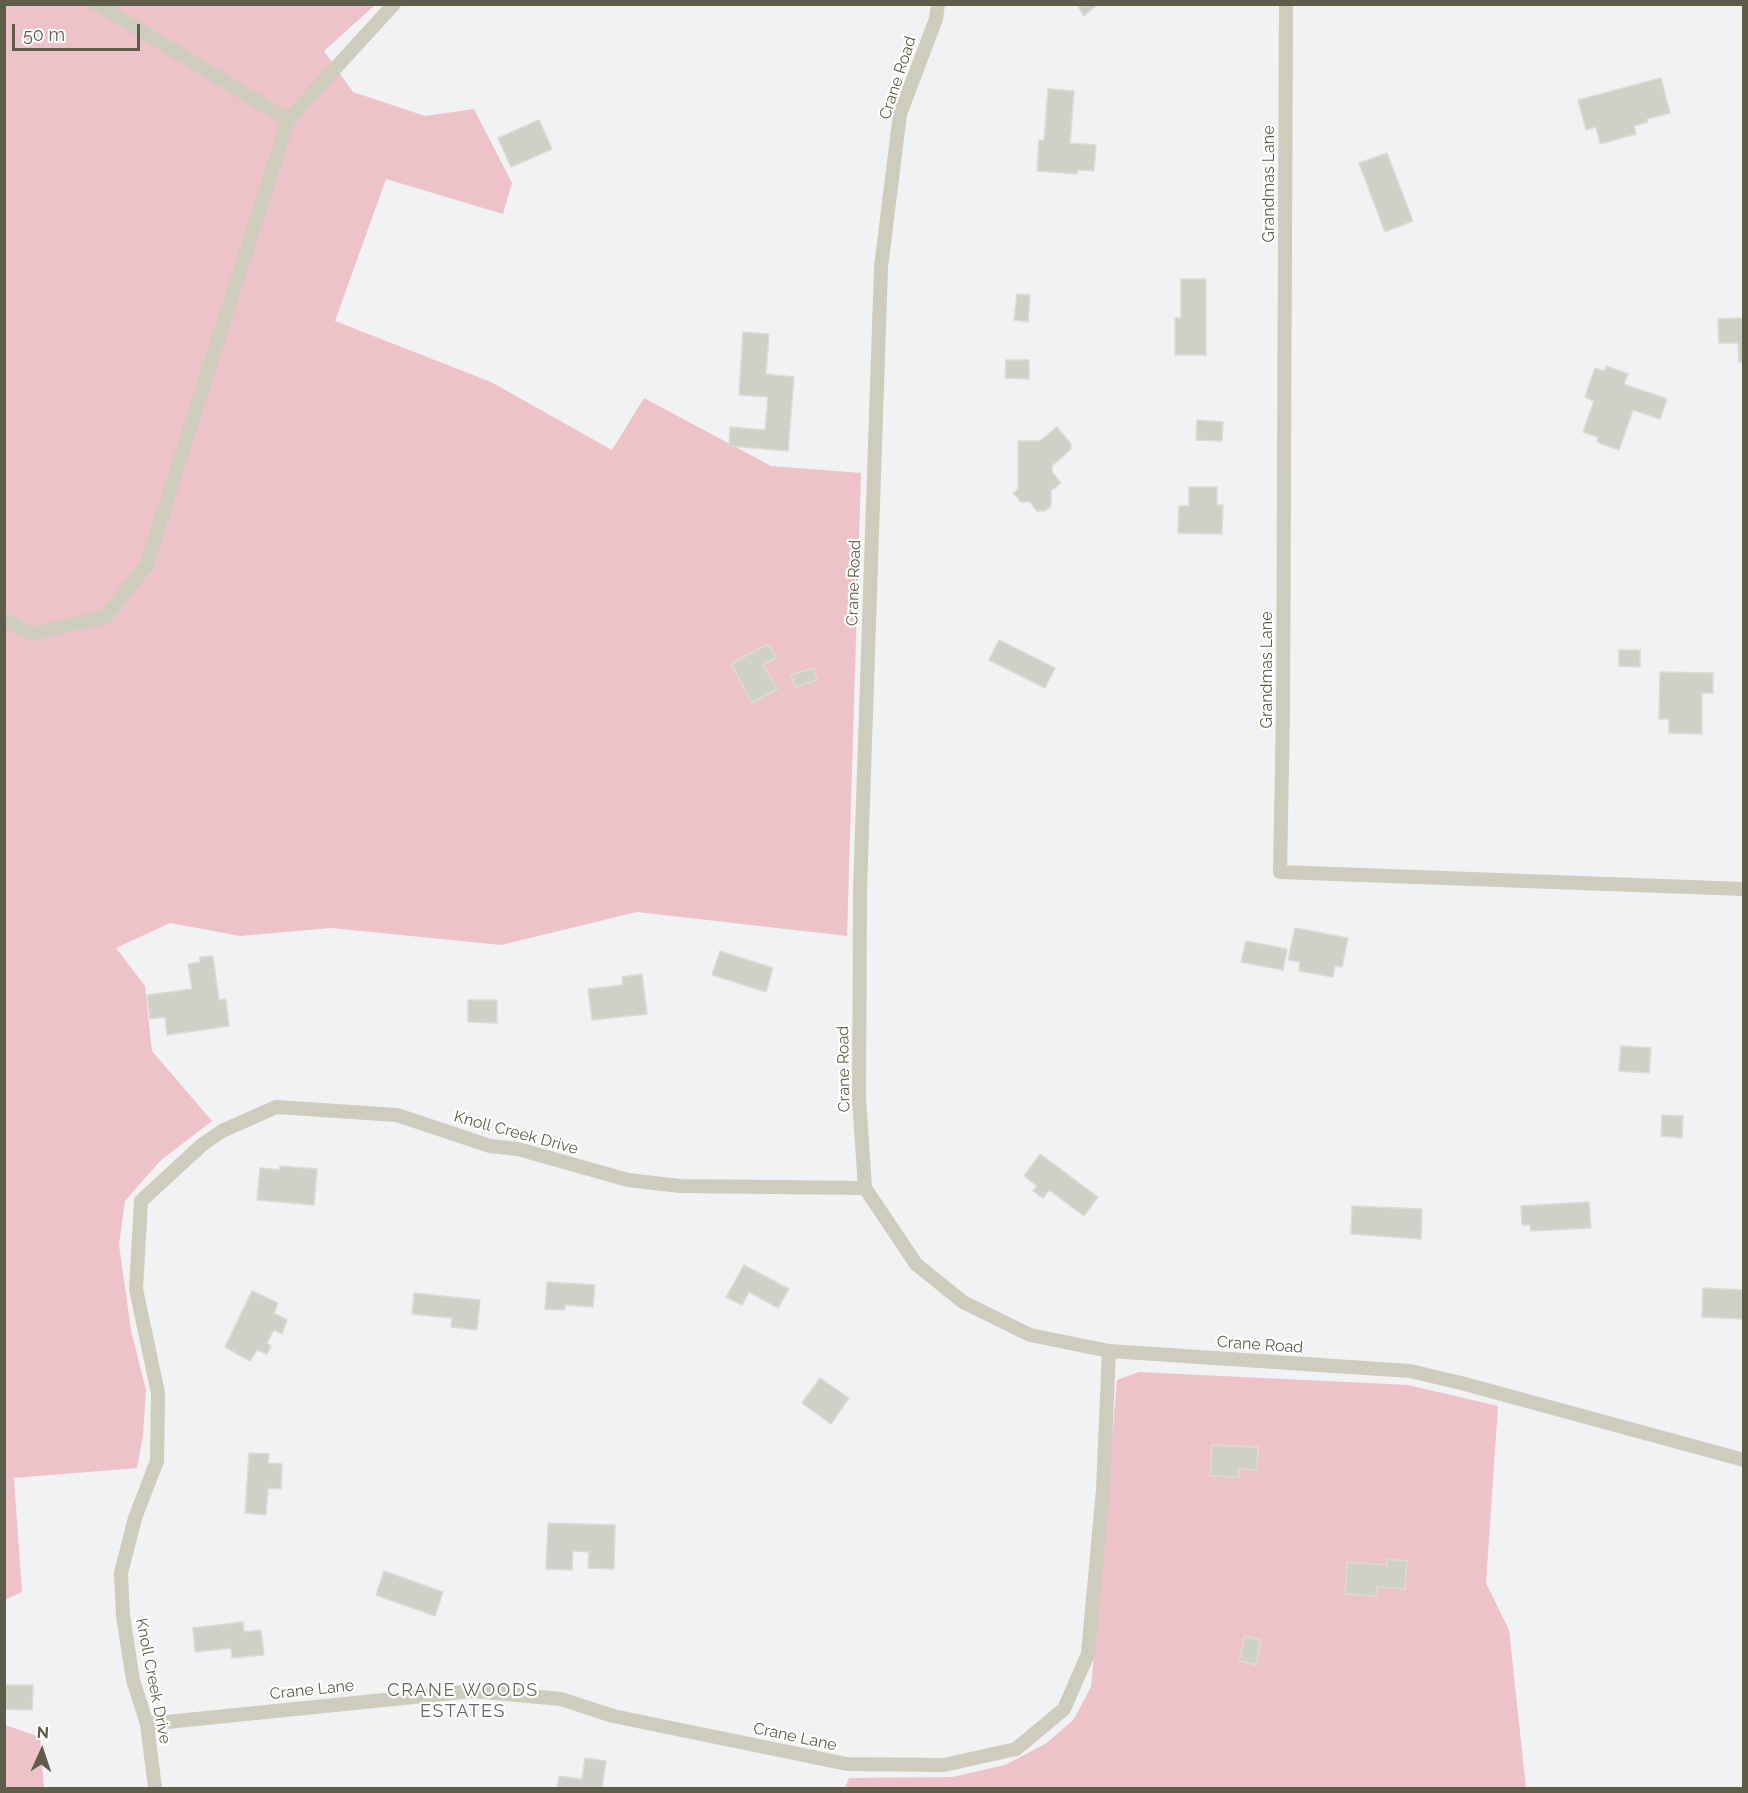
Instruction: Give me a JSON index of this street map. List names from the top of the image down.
{
  "streets": {
    "street": [
      "Crane Road",
      "Grandmas Lane",
      "Knoll Creek Drive",
      "Crane Lane"
    ]
  },
  "crossings": [
    ["Crane Road", "Knoll Creek Drive"],
    ["Crane Road", "Crane Lane"],
    ["Knoll Creek Drive", "Crane Lane"]
  ],
  "districts": ["CRANE WOODS ESTATES"],
  "scale_bar": "50 m",
  "north": "top"
}
